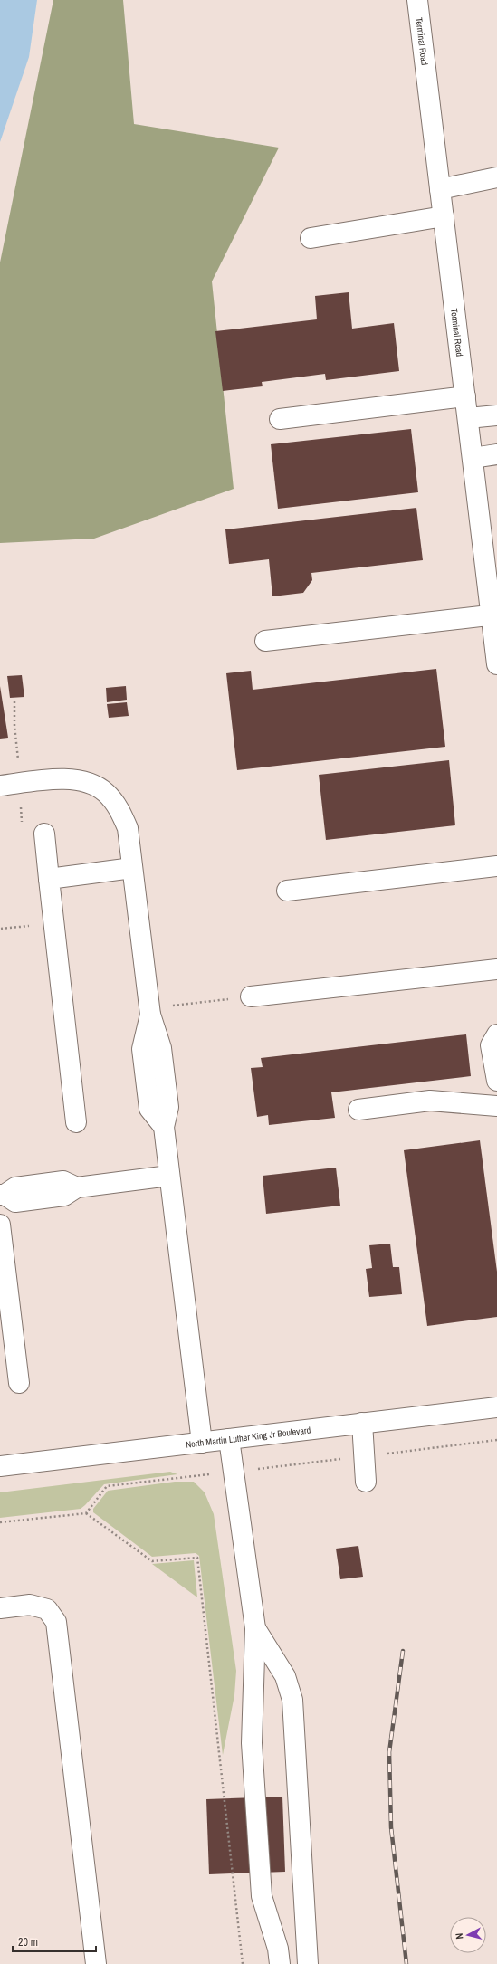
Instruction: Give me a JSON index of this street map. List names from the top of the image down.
{
  "streets": {
    "street": ["Terminal Road", "North Martin Luther King Jr Boulevard"]
  },
  "scale_bar": "20 m",
  "north": "left"
}
